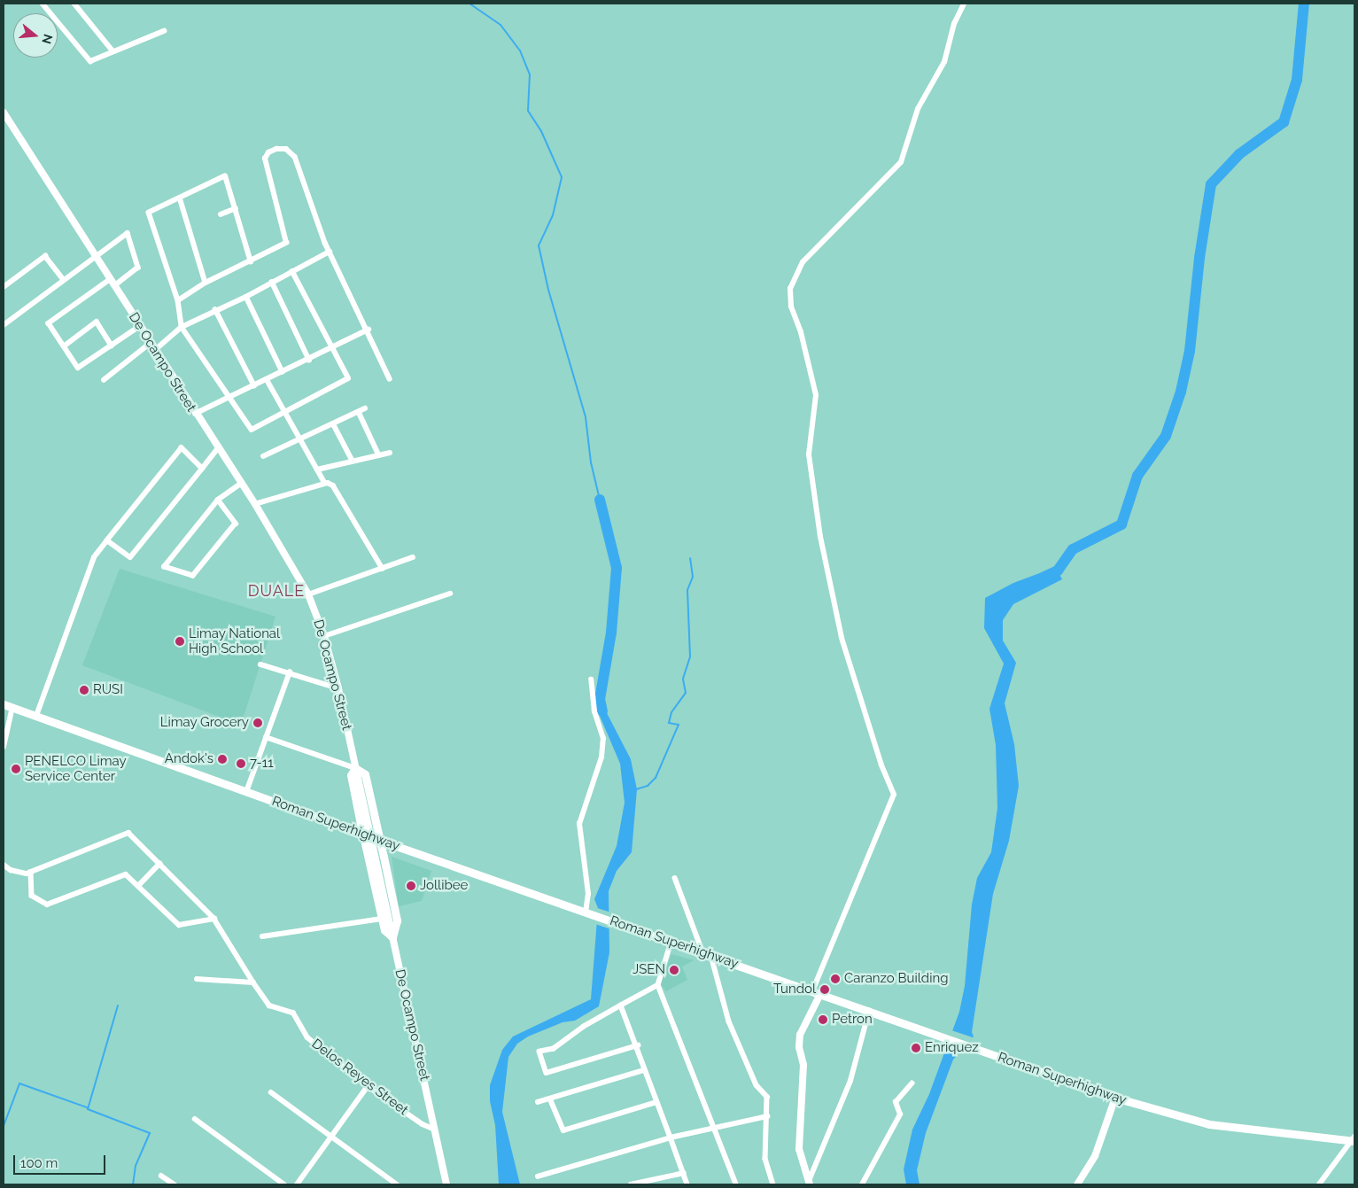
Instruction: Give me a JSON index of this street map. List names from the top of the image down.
{
  "streets": {
    "main road": ["Roman Superhighway"],
    "street": ["De Ocampo Street", "Delos Reyes Street"]
  },
  "crossings": [
    ["De Ocampo Street", "Delos Reyes Street"]
  ],
  "districts": ["DUALE"],
  "places": [
    "Limay National High School",
    "RUSI",
    "Limay Grocery",
    "Andok's",
    "7-11",
    "PENELCO Limay Service Center",
    "Jollibee",
    "JSEN",
    "Caranzo Building",
    "Tundol",
    "Petron",
    "Enriquez"
  ],
  "scale_bar": "100 m",
  "north": "right"
}
